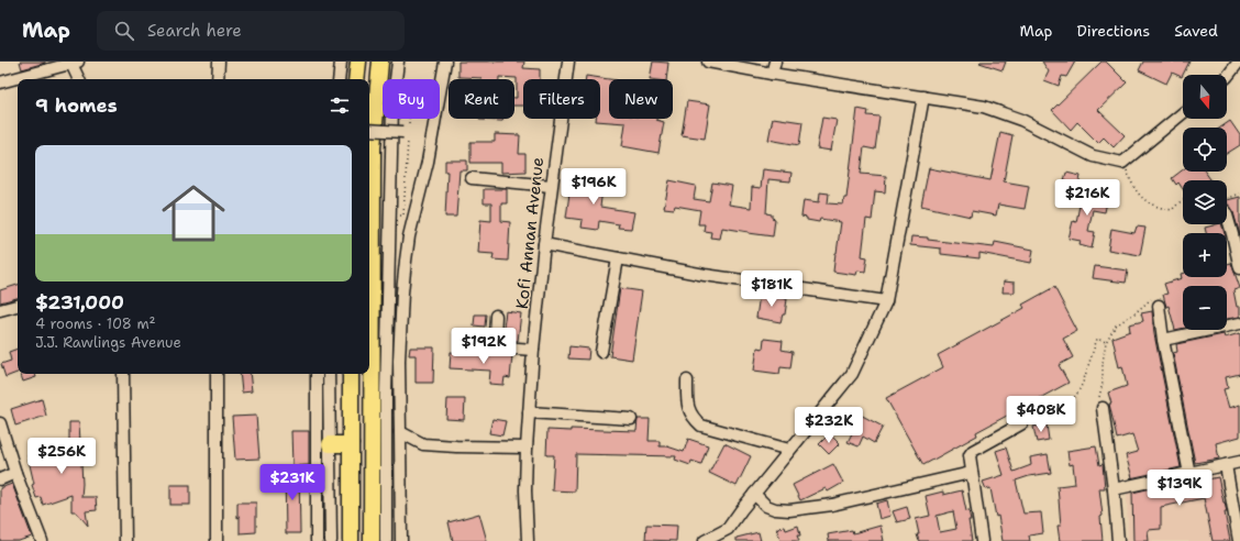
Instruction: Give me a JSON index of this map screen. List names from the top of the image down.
{
  "streets": {
    "street": ["Kofi Annan Avenue"]
  },
  "north": "bottom",
  "page": {
    "header": "Map",
    "search": "Search here",
    "nav": ["Map", "Directions", "Saved"],
    "map_buttons": ["+", "−"],
    "chip": [
      "Buy",
      "Rent",
      "Filters",
      "New"
    ],
    "heading": "9 homes",
    "list": [
      {
        "name": "$231,000",
        "note": "4 rooms · 108 m² · J.J. Rawlings Avenue"
      }
    ],
    "price": [
      "$196K",
      "$216K",
      "$181K",
      "$192K",
      "$408K",
      "$232K",
      "$256K",
      "$231K",
      "$139K"
    ]
  }
}
